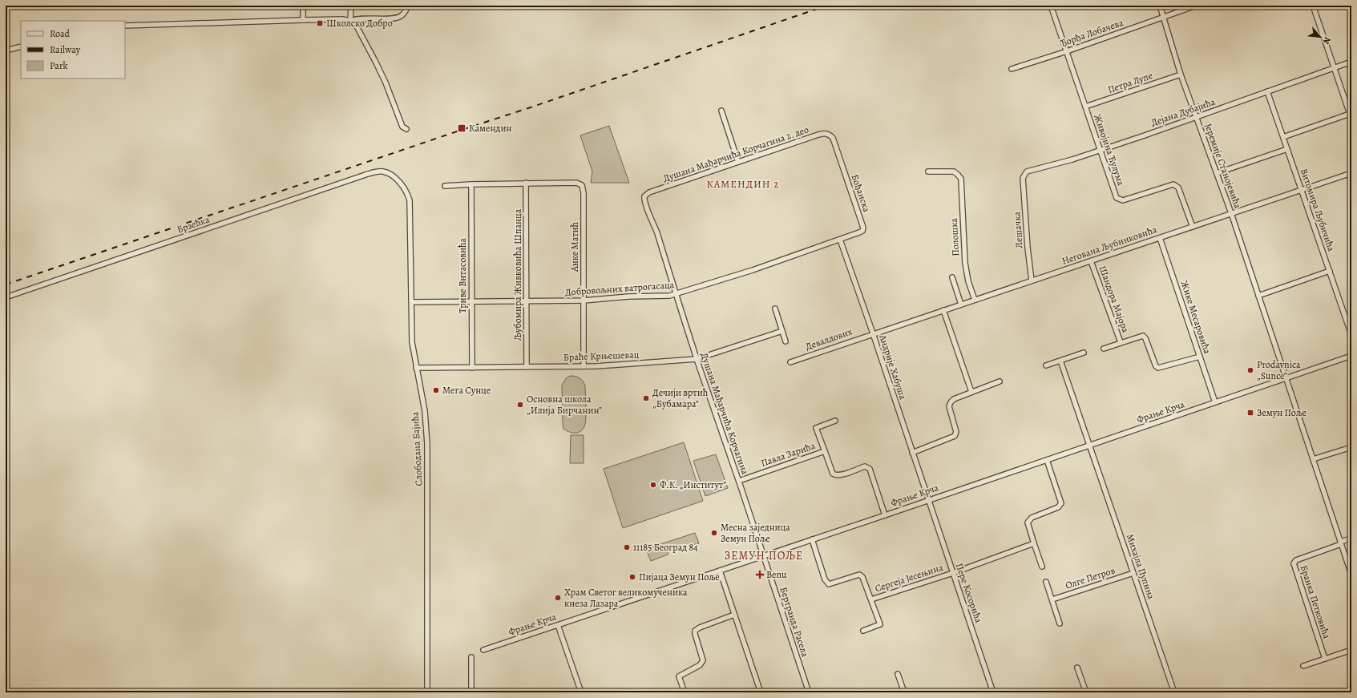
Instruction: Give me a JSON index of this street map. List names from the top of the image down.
{
  "streets": {
    "street": [
      "Ђорђа Лобачева",
      "Петра Лупе",
      "Дејана Дубајића",
      "Живојина Ћулума",
      "Душана Мађарчића Корчагина 2. део",
      "Јеремије Станојевића",
      "Бођанска",
      "Витомира Љубичића",
      "Брзећка",
      "Лешачка",
      "Полошка",
      "Негована Љубинковића",
      "Анке Матић",
      "Љубомира Живковића Шпанца",
      "Триве Витасовића",
      "Добровољних ватрогасаца",
      "Шандора Мајора",
      "Жике Месаровића",
      "Девалдових",
      "Браће Крњешевац",
      "Андрије Хабуша",
      "Фрање Крча",
      "Душана Мађарчића Корчагина",
      "Слободана Бајића",
      "Павла Зарића",
      "Михајла Пупина",
      "Сергеја Јесењина",
      "Олге Петров",
      "Пере Косорића",
      "Бранка Петковића",
      "Бертранда Расела"
    ]
  },
  "crossings": [
    ["Ђорђа Лобачева", "Живојина Ћулума"],
    ["Ђорђа Лобачева", "Јеремије Станојевића"],
    ["Петра Лупе", "Живојина Ћулума"],
    ["Петра Лупе", "Јеремије Станојевића"],
    ["Дејана Дубајића", "Живојина Ћулума"],
    ["Дејана Дубајића", "Јеремије Станојевића"],
    ["Дејана Дубајића", "Витомира Љубичића"],
    ["Дејана Дубајића", "Лешачка"],
    ["Живојина Ћулума", "Негована Љубинковића"],
    ["Душана Мађарчића Корчагина 2. део", "Бођанска"],
    ["Душана Мађарчића Корчагина 2. део", "Душана Мађарчића Корчагина"],
    ["Јеремије Станојевића", "Негована Љубинковића"],
    ["Јеремије Станојевића", "Фрање Крча"],
    ["Јеремије Станојевића", "Бранка Петковића"],
    ["Бођанска", "Добровољних ватрогасаца"],
    ["Бођанска", "Андрије Хабуша"],
    ["Витомира Љубичића", "Негована Љубинковића"],
    ["Брзећка", "Слободана Бајића"],
    ["Лешачка", "Негована Љубинковића"],
    ["Полошка", "Негована Љубинковића"],
    ["Негована Љубинковића", "Шандора Мајора"],
    ["Негована Љубинковића", "Жике Месаровића"],
    ["Негована Љубинковића", "Девалдових"],
    ["Негована Љубинковића", "Андрије Хабуша"],
    ["Анке Матић", "Љубомира Живковића Шпанца"],
    ["Анке Матић", "Добровољних ватрогасаца"],
    ["Анке Матић", "Браће Крњешевац"],
    ["Љубомира Живковића Шпанца", "Добровољних ватрогасаца"],
    ["Љубомира Живковића Шпанца", "Браће Крњешевац"],
    ["Триве Витасовића", "Добровољних ватрогасаца"],
    ["Триве Витасовића", "Браће Крњешевац"],
    ["Добровољних ватрогасаца", "Андрије Хабуша"],
    ["Добровољних ватрогасаца", "Душана Мађарчића Корчагина"],
    ["Добровољних ватрогасаца", "Слободана Бајића"],
    ["Шандора Мајора", "Жике Месаровића"],
    ["Жике Месаровића", "Фрање Крча"],
    ["Девалдових", "Андрије Хабуша"],
    ["Браће Крњешевац", "Душана Мађарчића Корчагина"],
    ["Браће Крњешевац", "Слободана Бајића"],
    ["Андрије Хабуша", "Фрање Крча"],
    ["Андрије Хабуша", "Пере Косорића"],
    ["Фрање Крча", "Душана Мађарчића Корчагина"],
    ["Фрање Крча", "Павла Зарића"],
    ["Фрање Крча", "Михајла Пупина"],
    ["Фрање Крча", "Сергеја Јесењина"],
    ["Фрање Крча", "Пере Косорића"],
    ["Фрање Крча", "Бертранда Расела"],
    ["Душана Мађарчића Корчагина", "Павла Зарића"],
    ["Душана Мађарчића Корчагина", "Бертранда Расела"],
    ["Михајла Пупина", "Олге Петров"],
    ["Сергеја Јесењина", "Пере Косорића"]
  ],
  "districts": ["КАМЕНДИН 2", "ЗЕМУН ПОЉЕ"],
  "places": {
    "transit": ["Школско Добро", "Камендин", "Земун Поље"],
    "other": [
      "Prodavnica „Sunce”",
      "Мега Сунце",
      "Дечији вртић „Бубамара”",
      "Основна школа „Илија Бирчанин”",
      "Ф.К. „Институт”",
      "Месна заједница Земун Поље",
      "11185 Београд 84",
      "Пијаца Земун Поље",
      "Храм Светог великомученика кнеза Лазара"
    ],
    "health": ["Benu"]
  },
  "legend": ["Road", "Railway", "Park"],
  "north": "bottom right"
}
